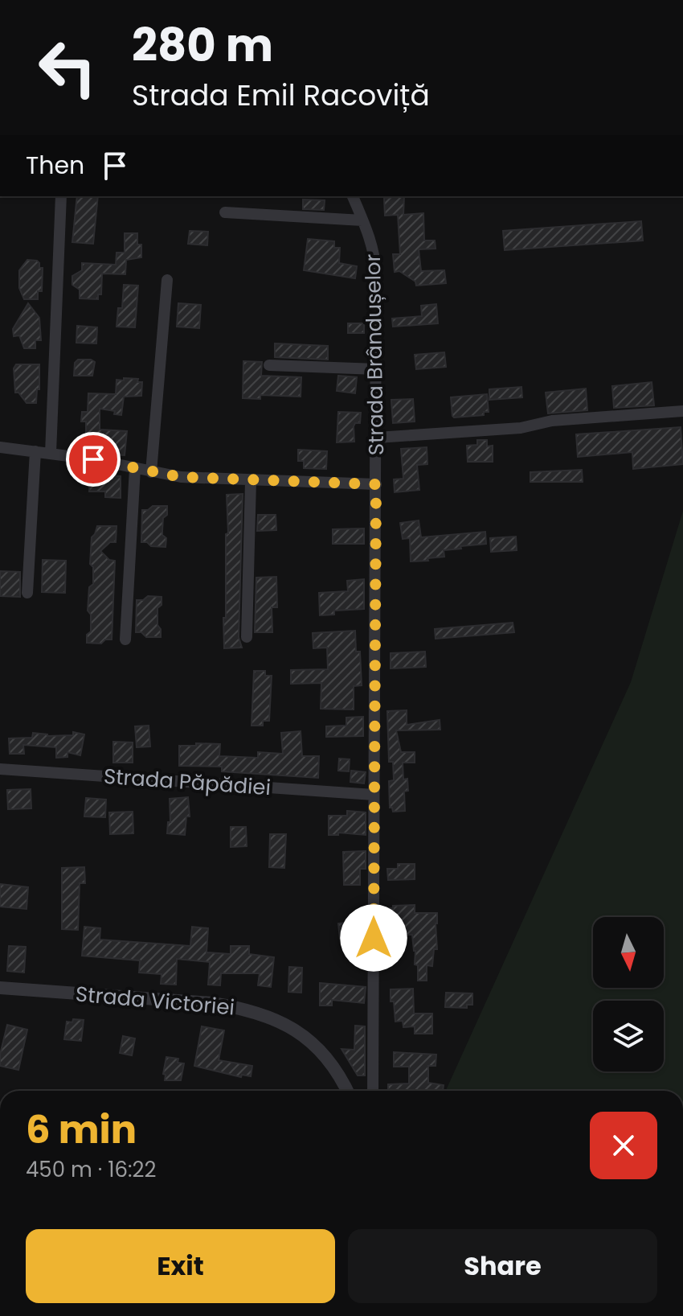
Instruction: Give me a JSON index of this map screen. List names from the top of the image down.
{
  "streets": {
    "street": ["Strada Brândușelor", "Strada Păpădiei", "Strada Victoriei"]
  },
  "crossings": [
    ["Strada Brândușelor", "Strada Păpădiei"]
  ],
  "north": "bottom",
  "page": {
    "turn": ["280 m", "Strada Emil Racoviță"],
    "then": "Then",
    "heading": ["6 min", "450 m · 16:22"],
    "buttons": ["Exit", "Share"]
  }
}
